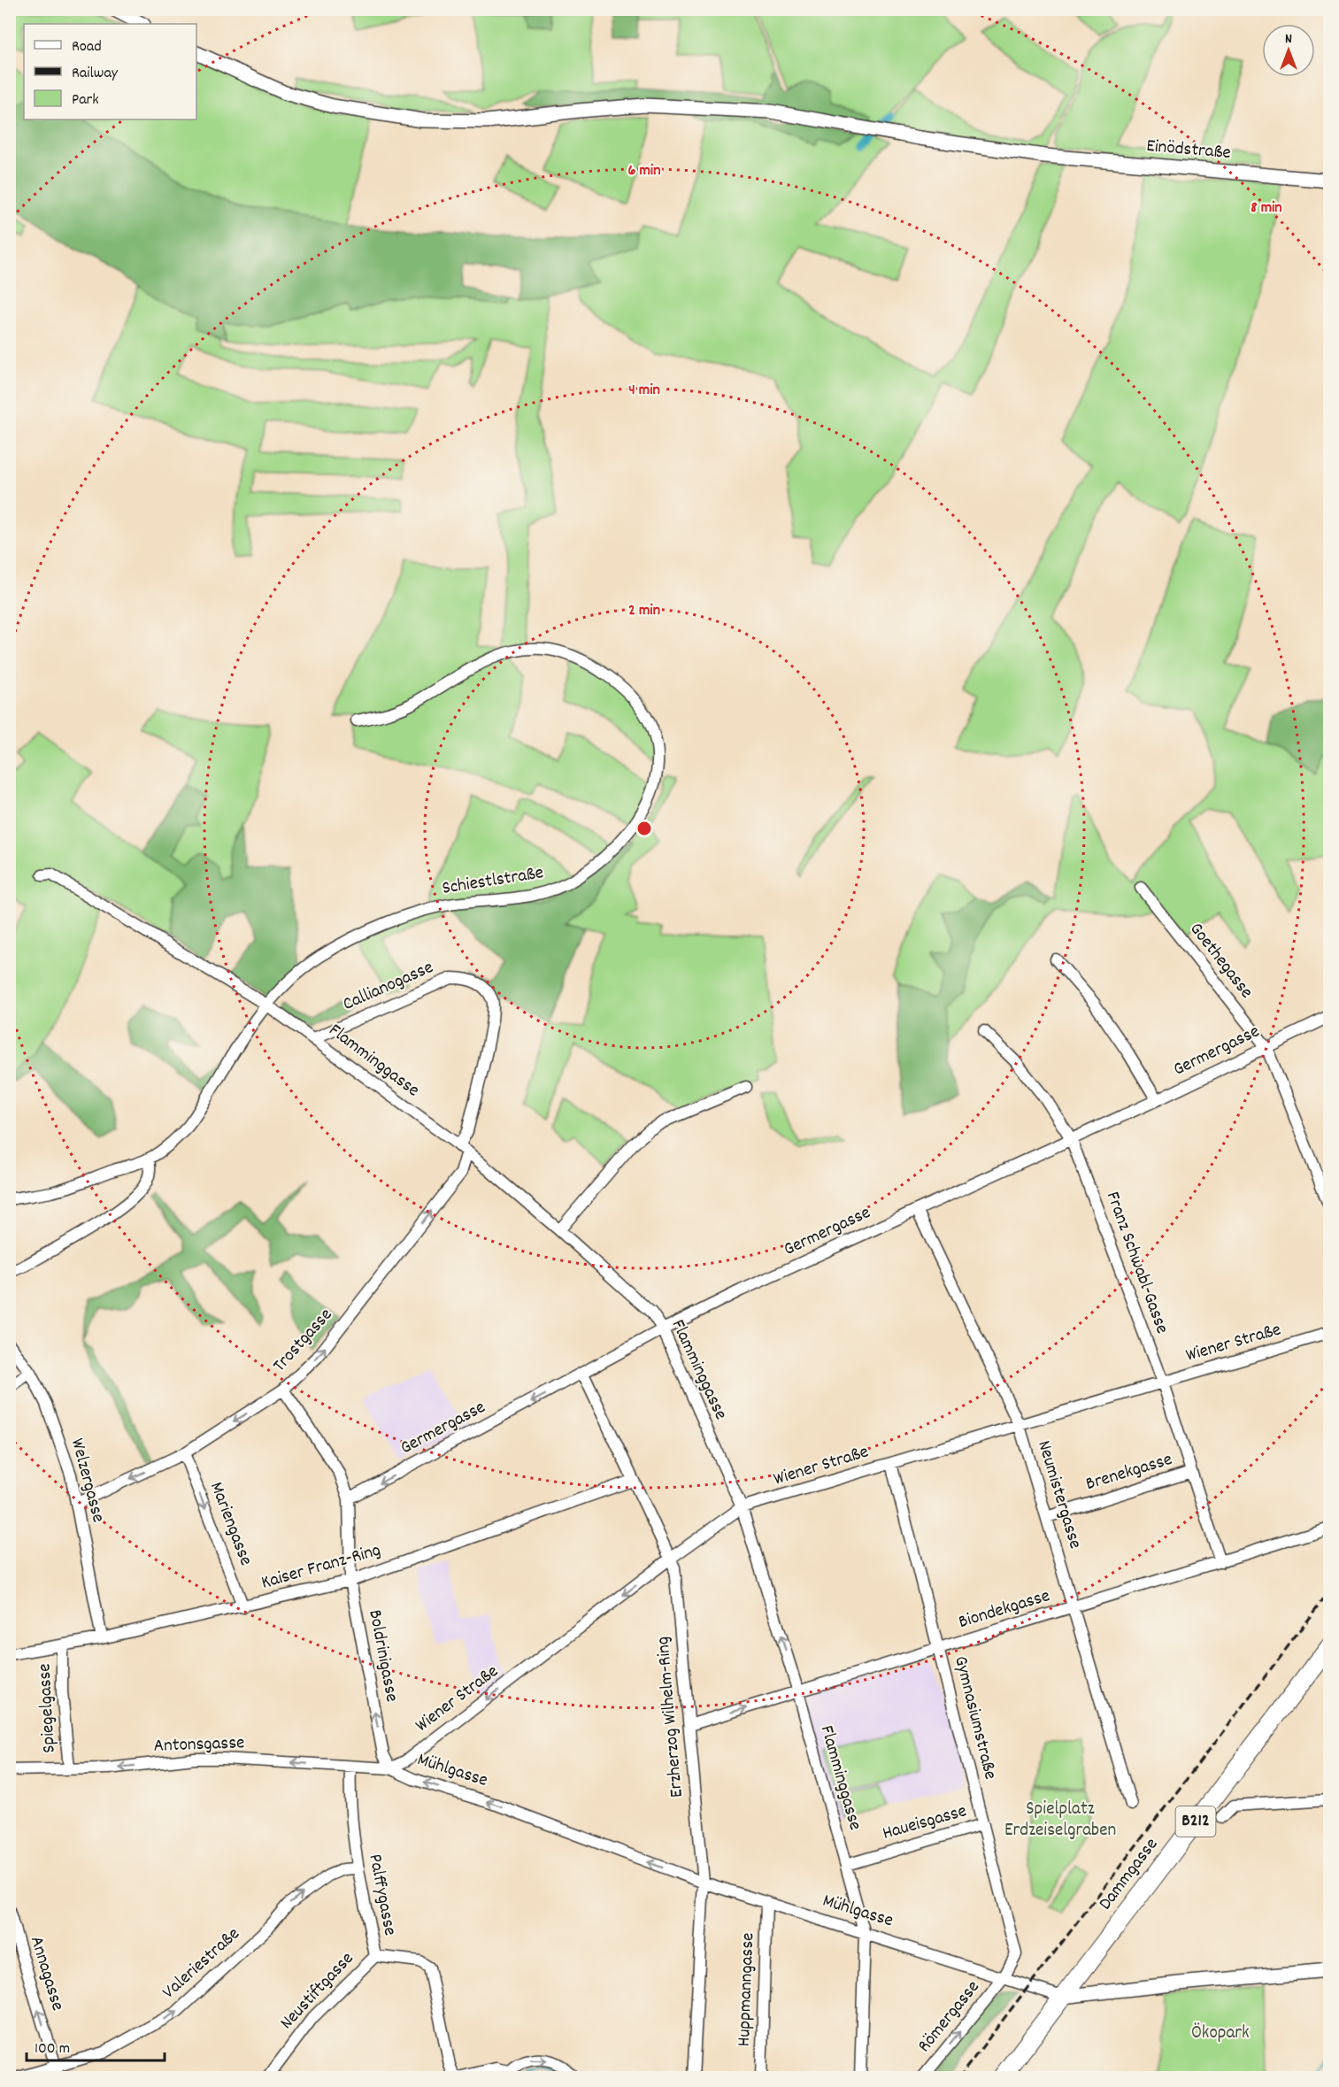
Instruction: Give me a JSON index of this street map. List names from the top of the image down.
{
  "streets": {
    "main road": ["B212", "Dammgasse"],
    "street": [
      "Einödstraße",
      "Schiestlstraße",
      "Goethegasse",
      "Callianogasse",
      "Germergasse",
      "Flamminggasse",
      "Franz Schwabl-Gasse",
      "Trostgasse",
      "Wiener Straße",
      "Brenekgasse",
      "Welzergasse",
      "Neumistergasse",
      "Mariengasse",
      "Kaiser Franz-Ring",
      "Biondekgasse",
      "Boldrinigasse",
      "Spiegelgasse",
      "Erzherzog Wilhelm-Ring",
      "Gymnasiumstraße",
      "Antonsgasse",
      "Mühlgasse",
      "Haueisgasse",
      "Palffygasse",
      "Valeriestraße",
      "Annagasse",
      "Huppmanngasse",
      "Neustiftgasse",
      "Römergasse"
    ]
  },
  "crossings": [
    ["Schiestlstraße", "Flamminggasse"],
    ["Goethegasse", "Germergasse"],
    ["Callianogasse", "Flamminggasse"],
    ["Callianogasse", "Trostgasse"],
    ["Germergasse", "Flamminggasse"],
    ["Germergasse", "Franz Schwabl-Gasse"],
    ["Germergasse", "Neumistergasse"],
    ["Germergasse", "Boldrinigasse"],
    ["Germergasse", "Erzherzog Wilhelm-Ring"],
    ["Flamminggasse", "Trostgasse"],
    ["Flamminggasse", "Wiener Straße"],
    ["Flamminggasse", "Biondekgasse"],
    ["Flamminggasse", "Mühlgasse"],
    ["Flamminggasse", "Haueisgasse"],
    ["Franz Schwabl-Gasse", "Wiener Straße"],
    ["Franz Schwabl-Gasse", "Brenekgasse"],
    ["Franz Schwabl-Gasse", "Biondekgasse"],
    ["Trostgasse", "Welzergasse"],
    ["Trostgasse", "Mariengasse"],
    ["Trostgasse", "Boldrinigasse"],
    ["Wiener Straße", "Neumistergasse"],
    ["Wiener Straße", "Boldrinigasse"],
    ["Wiener Straße", "Erzherzog Wilhelm-Ring"],
    ["Wiener Straße", "Gymnasiumstraße"],
    ["Wiener Straße", "Antonsgasse"],
    ["Wiener Straße", "Mühlgasse"],
    ["Brenekgasse", "Neumistergasse"],
    ["Welzergasse", "Kaiser Franz-Ring"],
    ["Neumistergasse", "Biondekgasse"],
    ["Mariengasse", "Kaiser Franz-Ring"],
    ["Kaiser Franz-Ring", "Boldrinigasse"],
    ["Kaiser Franz-Ring", "Spiegelgasse"],
    ["Kaiser Franz-Ring", "Erzherzog Wilhelm-Ring"],
    ["Biondekgasse", "Erzherzog Wilhelm-Ring"],
    ["Biondekgasse", "Gymnasiumstraße"],
    ["Boldrinigasse", "Antonsgasse"],
    ["Boldrinigasse", "Mühlgasse"],
    ["Spiegelgasse", "Antonsgasse"],
    ["Erzherzog Wilhelm-Ring", "Mühlgasse"],
    ["Gymnasiumstraße", "Mühlgasse"],
    ["Gymnasiumstraße", "Haueisgasse"],
    ["Gymnasiumstraße", "Römergasse"],
    ["Antonsgasse", "Mühlgasse"],
    ["Antonsgasse", "Palffygasse"],
    ["Mühlgasse", "Dammgasse"],
    ["Mühlgasse", "Huppmanngasse"],
    ["Mühlgasse", "Römergasse"],
    ["Palffygasse", "Valeriestraße"],
    ["Palffygasse", "Neustiftgasse"],
    ["Valeriestraße", "Annagasse"]
  ],
  "one_way": [
    "Mariengasse",
    "Boldrinigasse",
    "Antonsgasse",
    "Valeriestraße",
    "Annagasse",
    "Römergasse"
  ],
  "parks": ["Spielplatz Erdzeiselgraben", "Ökopark"],
  "legend": ["Road", "Railway", "Park"],
  "scale_bar": "100 m",
  "north": "top",
  "rings": [
    "6 min",
    "8 min",
    "4 min",
    "2 min"
  ]
}
